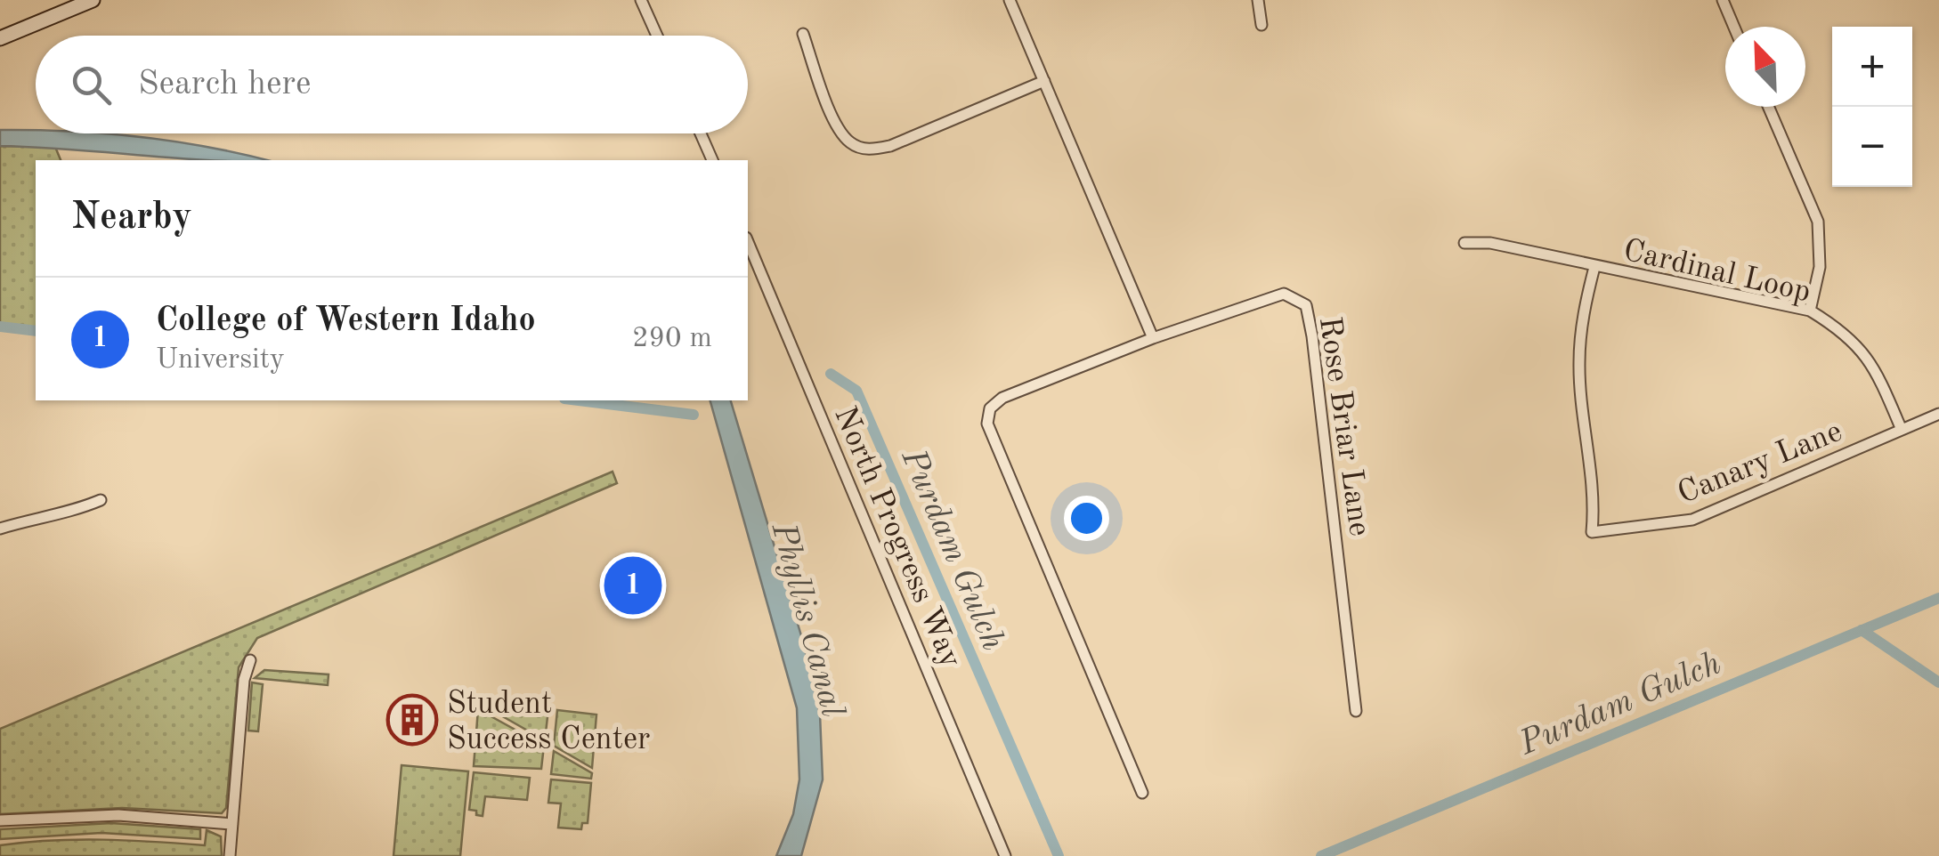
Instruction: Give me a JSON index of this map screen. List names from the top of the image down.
{
  "streets": {
    "street": [
      "Cardinal Loop",
      "Rose Briar Lane",
      "Canary Lane",
      "North Progress Way"
    ]
  },
  "crossings": [
    ["Cardinal Loop", "Canary Lane"]
  ],
  "water": ["Purdam Gulch", "Phyllis Canal"],
  "places": {
    "building": ["Student Success Center"]
  },
  "north": "top left",
  "page": {
    "map_buttons": ["+", "−"],
    "search": "Search here",
    "heading": "Nearby",
    "list": [
      {
        "mark": "1",
        "name": "College of Western Idaho",
        "note": "University",
        "value": "290 m"
      }
    ],
    "pins": "1"
  }
}
